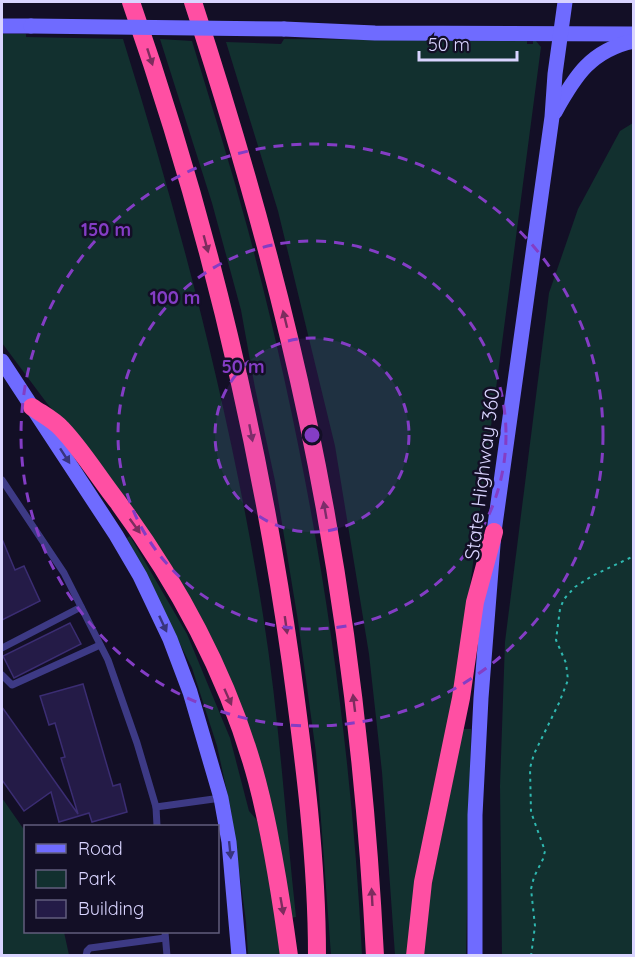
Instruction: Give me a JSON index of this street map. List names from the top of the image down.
{
  "streets": {
    "main road": ["State Highway 360"]
  },
  "legend": ["Road", "Park", "Building"],
  "scale_bar": "50 m",
  "rings": ["150 m", "100 m", "50 m"]
}
